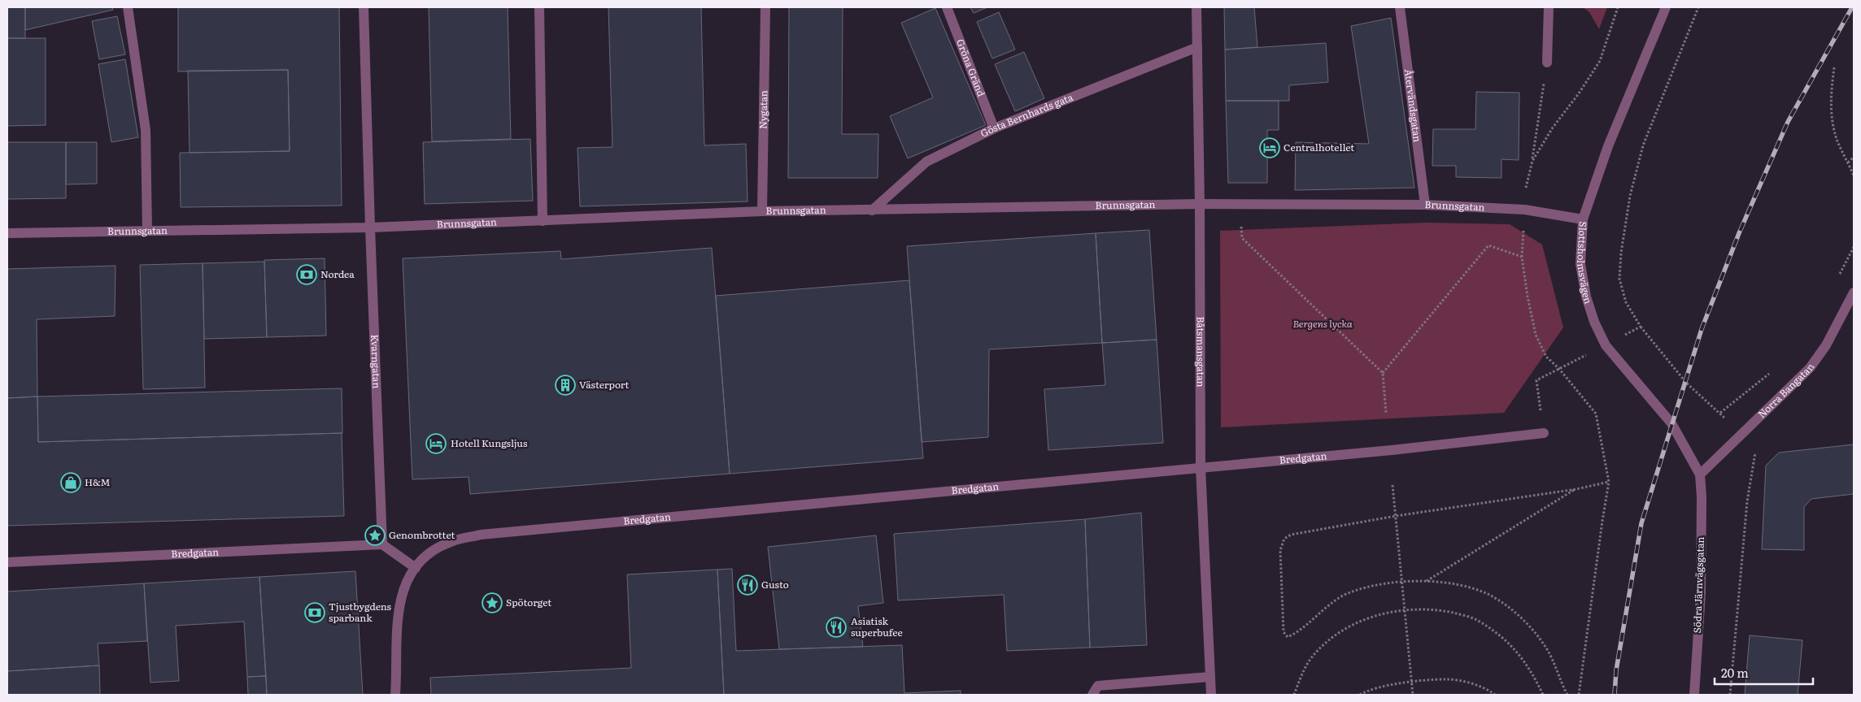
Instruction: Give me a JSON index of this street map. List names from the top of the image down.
{
  "streets": {
    "street": [
      "Gröna Gränd",
      "Återvändsgatan",
      "Nygatan",
      "Gösta Bernhards gata",
      "Brunnsgatan",
      "Slottsholmsvägen",
      "Båtsmansgatan",
      "Kvarngatan",
      "Norra Bangatan",
      "Bredgatan",
      "Södra Järnvägsgatan"
    ]
  },
  "crossings": [
    ["Gröna Gränd", "Gösta Bernhards gata"],
    ["Återvändsgatan", "Brunnsgatan"],
    ["Nygatan", "Brunnsgatan"],
    ["Gösta Bernhards gata", "Brunnsgatan"],
    ["Gösta Bernhards gata", "Båtsmansgatan"],
    ["Brunnsgatan", "Slottsholmsvägen"],
    ["Brunnsgatan", "Båtsmansgatan"],
    ["Brunnsgatan", "Kvarngatan"],
    ["Slottsholmsvägen", "Norra Bangatan"],
    ["Slottsholmsvägen", "Södra Järnvägsgatan"],
    ["Båtsmansgatan", "Bredgatan"],
    ["Kvarngatan", "Bredgatan"],
    ["Norra Bangatan", "Södra Järnvägsgatan"]
  ],
  "parks": ["Bergens lycka"],
  "places": {
    "hotel": ["Centralhotellet", "Hotell Kungsljus"],
    "bank": ["Nordea", "Tjustbygdens sparbank"],
    "building": ["Västerport"],
    "shop": ["H&M"],
    "place": ["Genombrottet", "Spötorget"],
    "restaurant": ["Gusto", "Asiatisk superbufee"]
  },
  "scale_bar": "20 m"
}
